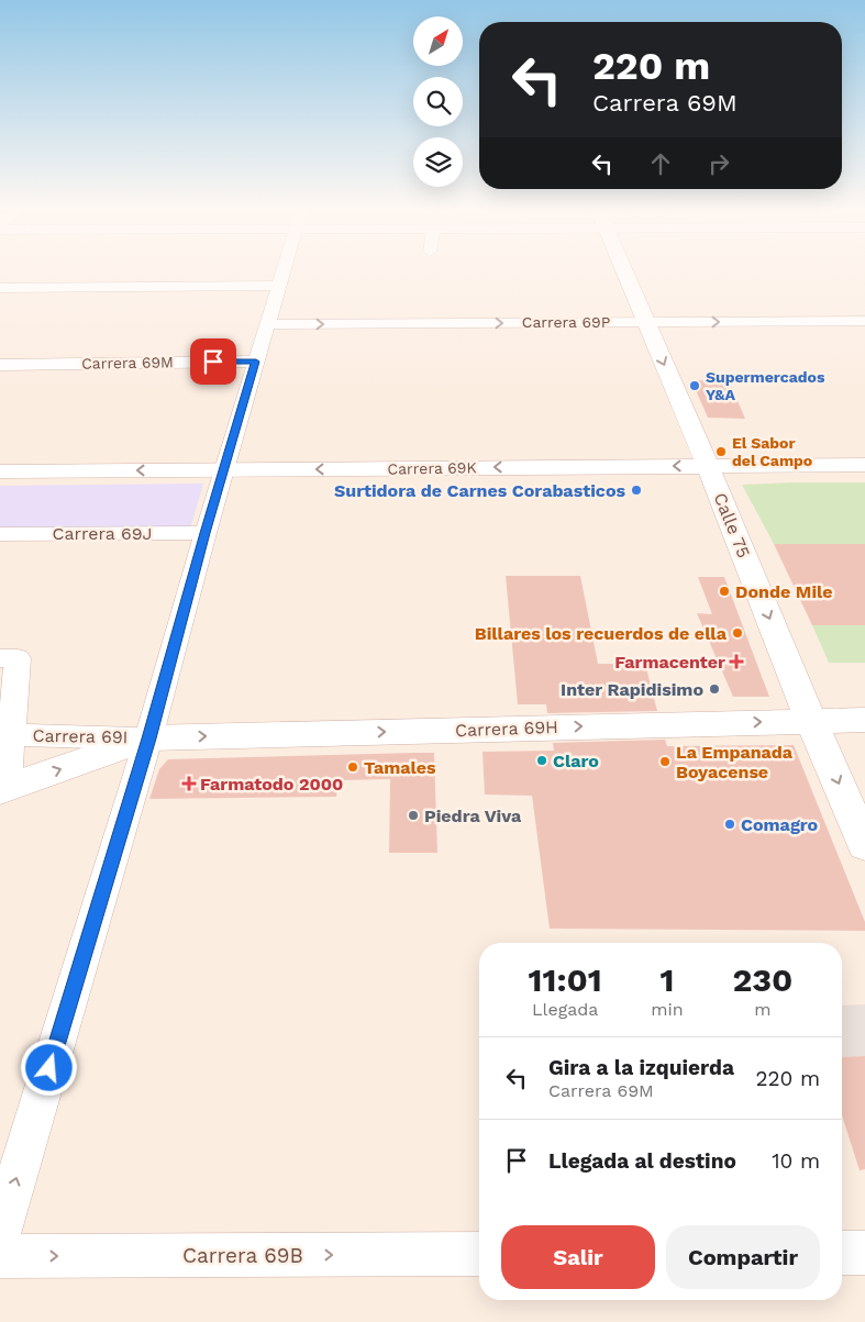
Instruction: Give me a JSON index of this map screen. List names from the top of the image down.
{
  "streets": {
    "street": [
      "Carrera 69P",
      "Carrera 69M",
      "Carrera 69K",
      "Calle 75",
      "Carrera 69J",
      "Carrera 69H",
      "Carrera 69I",
      "Carrera 69B"
    ]
  },
  "crossings": [
    ["Carrera 69P", "Calle 75"],
    ["Carrera 69K", "Calle 75"],
    ["Calle 75", "Carrera 69H"],
    ["Carrera 69H", "Carrera 69I"]
  ],
  "one_way": [
    "Carrera 69P",
    "Calle 75",
    "Carrera 69H",
    "Carrera 69B"
  ],
  "places": {
    "other": [
      "Supermercados Y&A",
      "El Sabor del Campo",
      "Surtidora de Carnes Corabasticos",
      "Donde Mile",
      "Billares los recuerdos de ella",
      "Inter Rapidisimo",
      "Claro",
      "La Empanada Boyacense",
      "Tamales",
      "Piedra Viva",
      "Comagro"
    ],
    "health": ["Farmacenter", "Farmatodo 2000"]
  },
  "north": "top right",
  "page": {
    "turn": ["220 m", "Carrera 69M"],
    "eta": [
      "11:01",
      "Llegada",
      "1",
      "min",
      "230",
      "m"
    ],
    "list": [
      {
        "name": "Gira a la izquierda",
        "note": "Carrera 69M",
        "value": "220 m"
      },
      {
        "name": "Llegada al destino",
        "value": "10 m"
      }
    ],
    "buttons": ["Salir", "Compartir"]
  }
}
